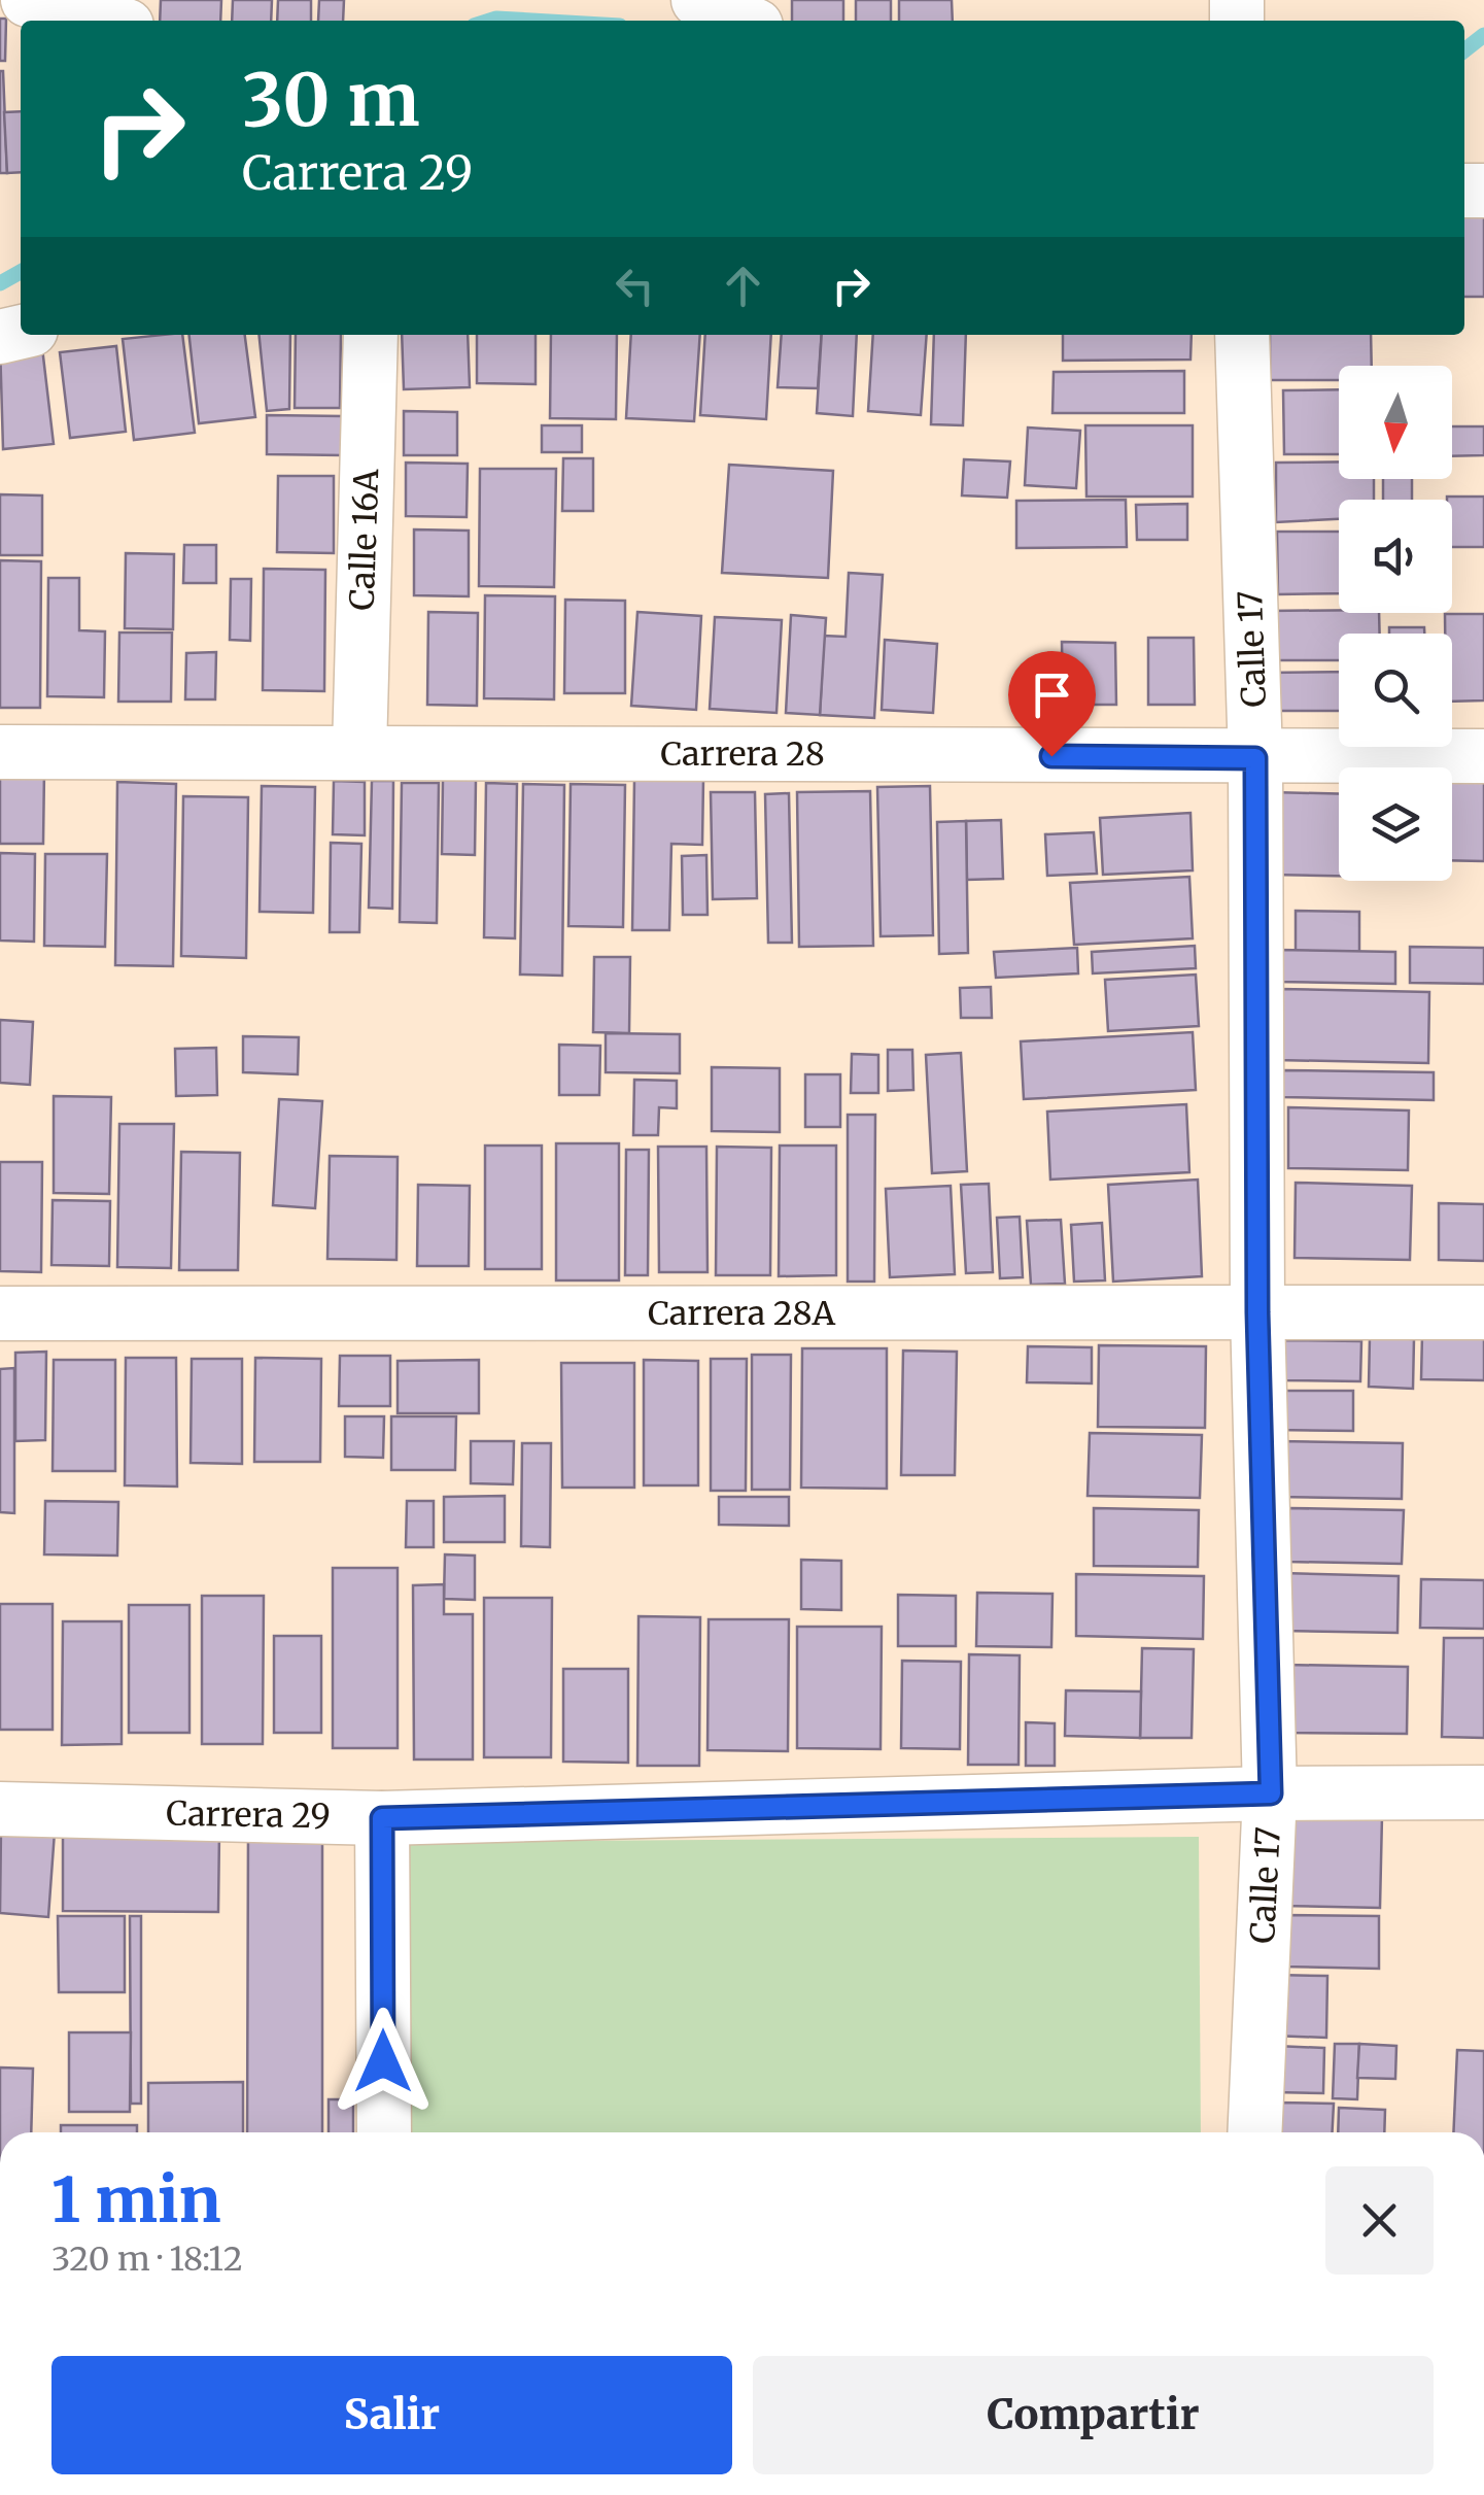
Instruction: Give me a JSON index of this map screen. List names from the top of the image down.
{
  "streets": {
    "street": [
      "Calle 16A",
      "Calle 17",
      "Carrera 28",
      "Carrera 28A",
      "Carrera 29"
    ]
  },
  "crossings": [
    ["Calle 16A", "Carrera 28"],
    ["Calle 17", "Carrera 28"],
    ["Calle 17", "Carrera 28A"],
    ["Calle 17", "Carrera 29"]
  ],
  "north": "bottom",
  "page": {
    "turn": ["30 m", "Carrera 29"],
    "heading": ["1 min", "320 m · 18:12"],
    "buttons": ["Salir", "Compartir"]
  }
}
